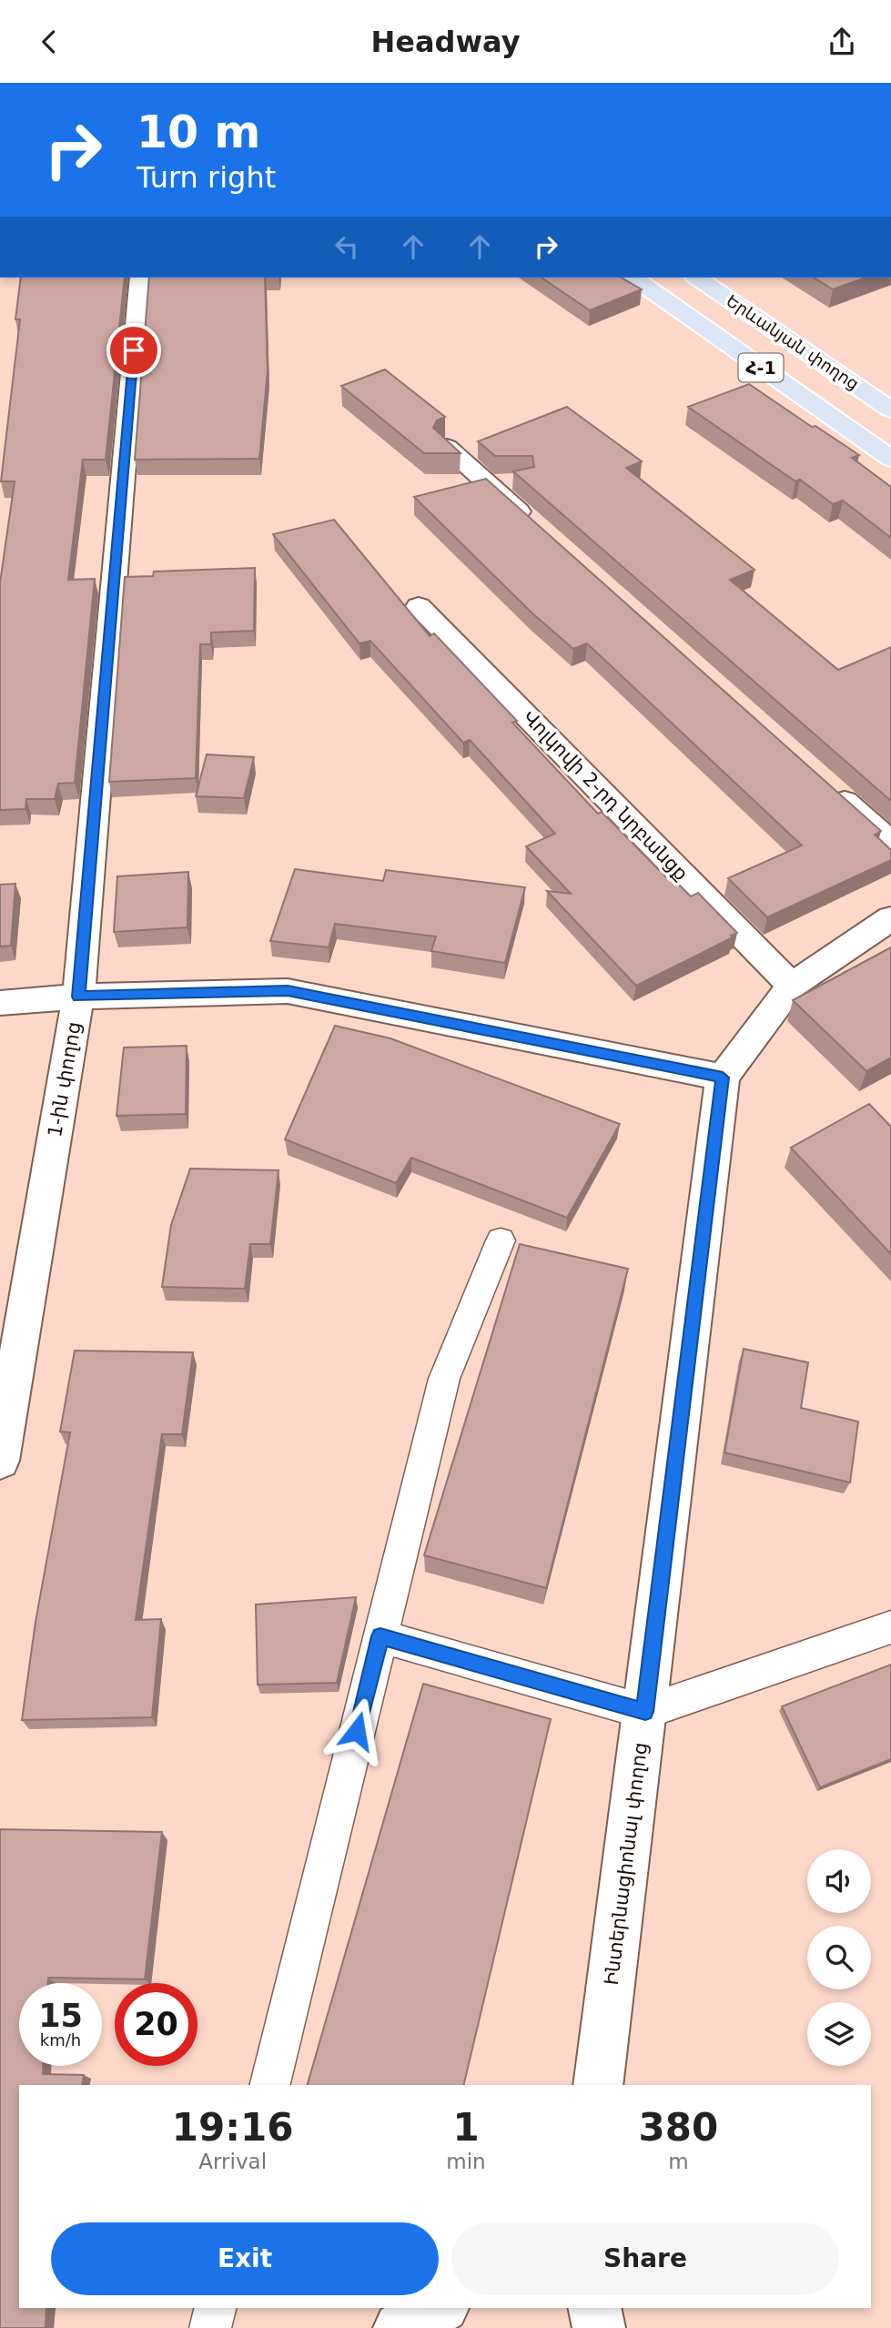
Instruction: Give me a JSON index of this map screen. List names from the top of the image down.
{
  "streets": {
    "main road": ["Երևանյան փողոց", "Հ-1"],
    "street": ["Վոլկովի 2-րդ նրբանցք", "1-ին փողոց", "Ինտերնացիոնալ փողոց"]
  },
  "page": {
    "header": "Headway",
    "turn": ["10 m", "Turn right"],
    "speed": "15 km/h",
    "limit": "20",
    "eta": [
      "19:16",
      "Arrival",
      "1",
      "min",
      "380",
      "m"
    ],
    "buttons": ["Exit", "Share"]
  }
}
